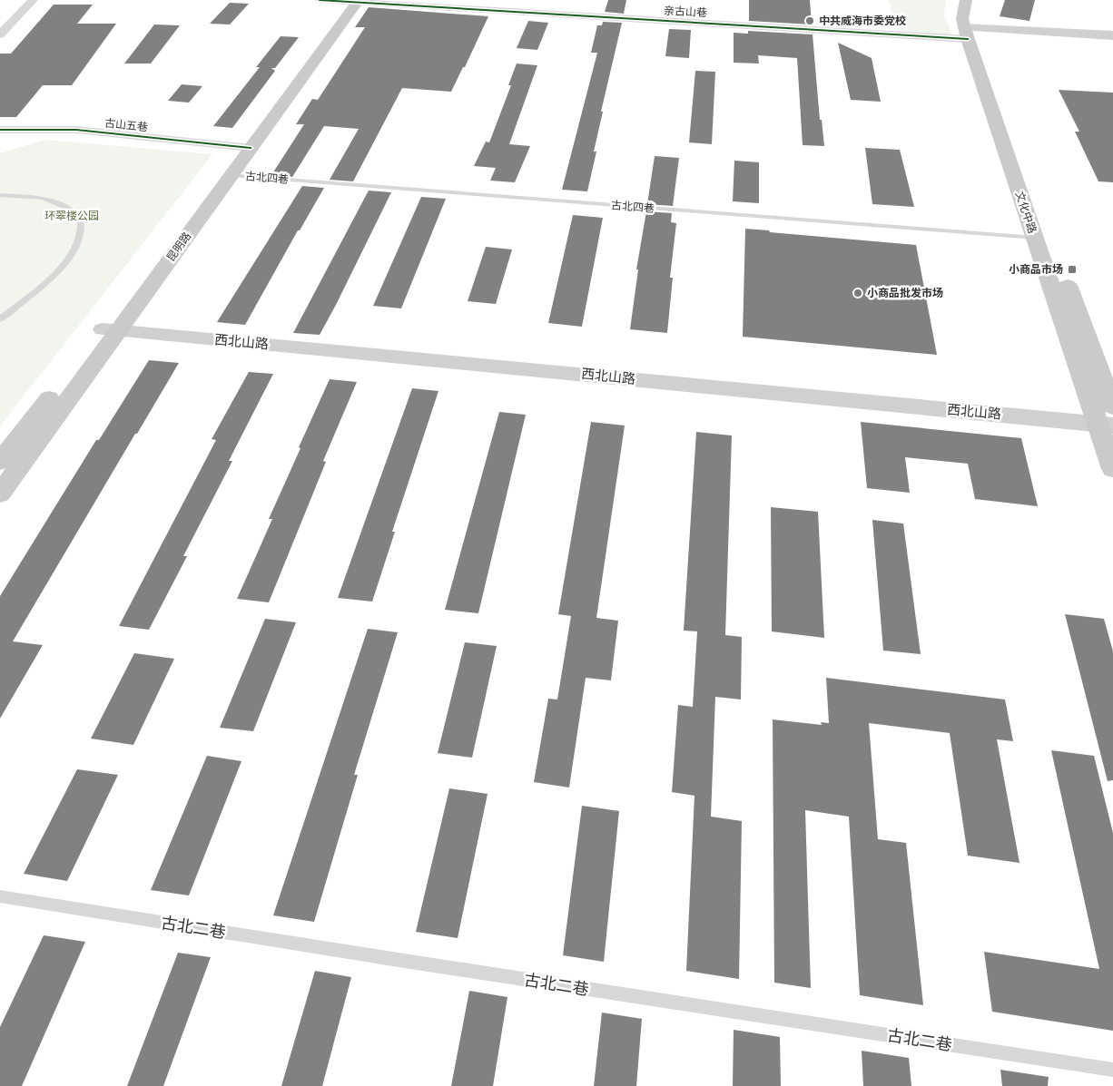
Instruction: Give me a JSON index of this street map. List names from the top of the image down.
{
  "streets": {
    "main road": ["文化中路", "昆明路", "西北山路"],
    "street": ["亲古山巷", "古山五巷"],
    "lane": ["古北四巷", "古北二巷"]
  },
  "crossings": [
    ["亲古山巷", "文化中路"],
    ["亲古山巷", "昆明路"],
    ["古山五巷", "昆明路"],
    ["古北四巷", "文化中路"],
    ["古北四巷", "昆明路"],
    ["文化中路", "西北山路"],
    ["昆明路", "西北山路"]
  ],
  "parks": ["环翠楼公园"],
  "places": {
    "other": ["中共威海市委党校", "小商品批发市场"],
    "transit": ["小商品市场"]
  }
}
